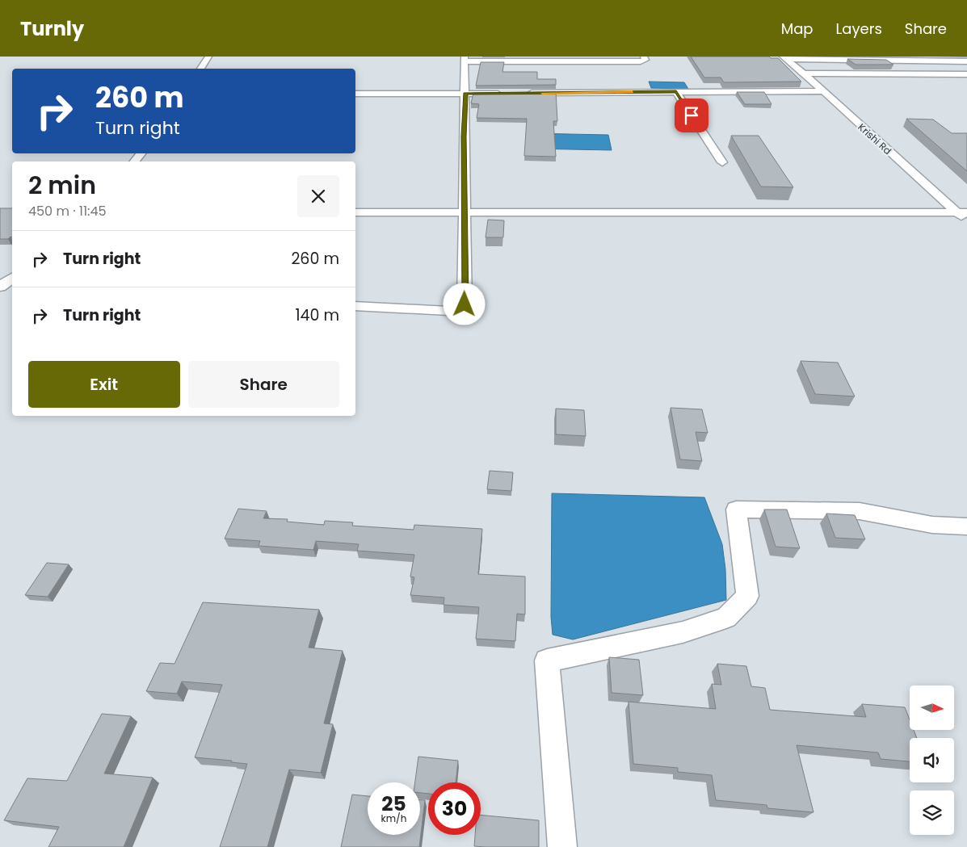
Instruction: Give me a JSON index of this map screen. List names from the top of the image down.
{
  "streets": {
    "street": ["Krishi Rd"]
  },
  "north": "right",
  "page": {
    "header": "Turnly",
    "nav": ["Map", "Layers", "Share"],
    "turn": ["260 m", "Turn right"],
    "heading": ["2 min", "450 m · 11:45"],
    "list": [
      {
        "name": "Turn right",
        "value": "260 m"
      },
      {
        "name": "Turn right",
        "value": "140 m"
      }
    ],
    "buttons": ["Exit", "Share"],
    "speed": "25 km/h",
    "limit": "30"
  }
}
